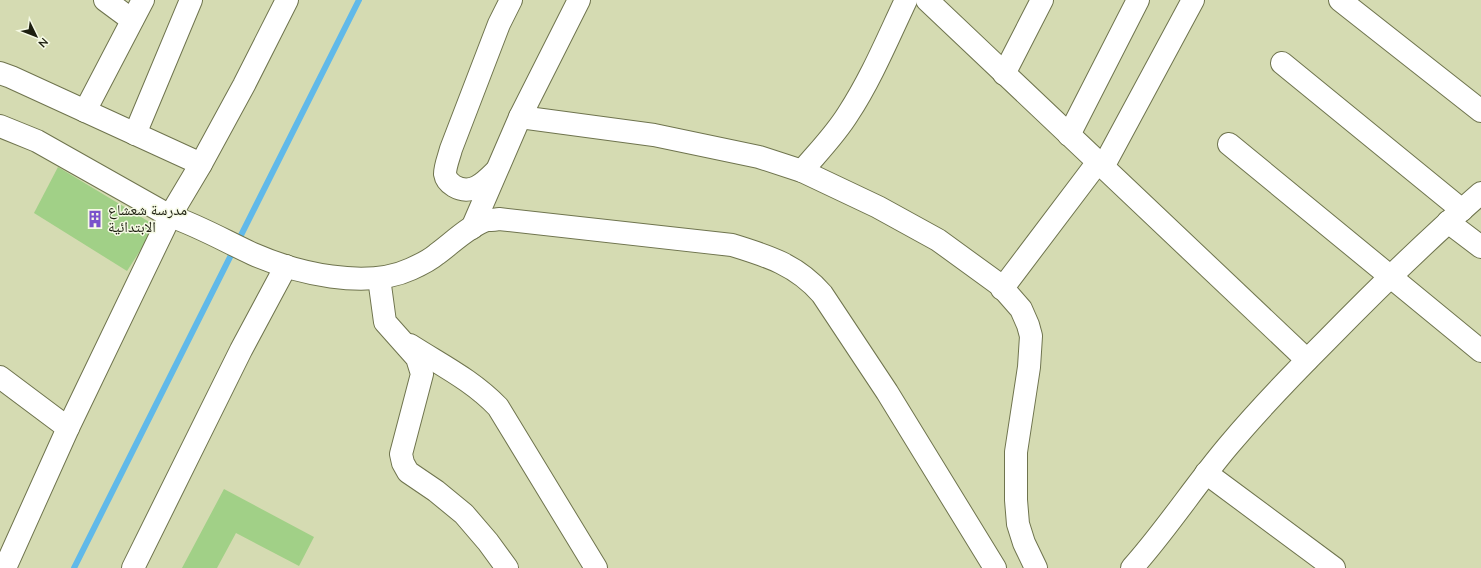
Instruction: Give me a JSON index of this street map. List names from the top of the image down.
{
  "places": {
    "building": ["مدرسة شعشاع الابتدائية"]
  },
  "north": "bottom right"
}
